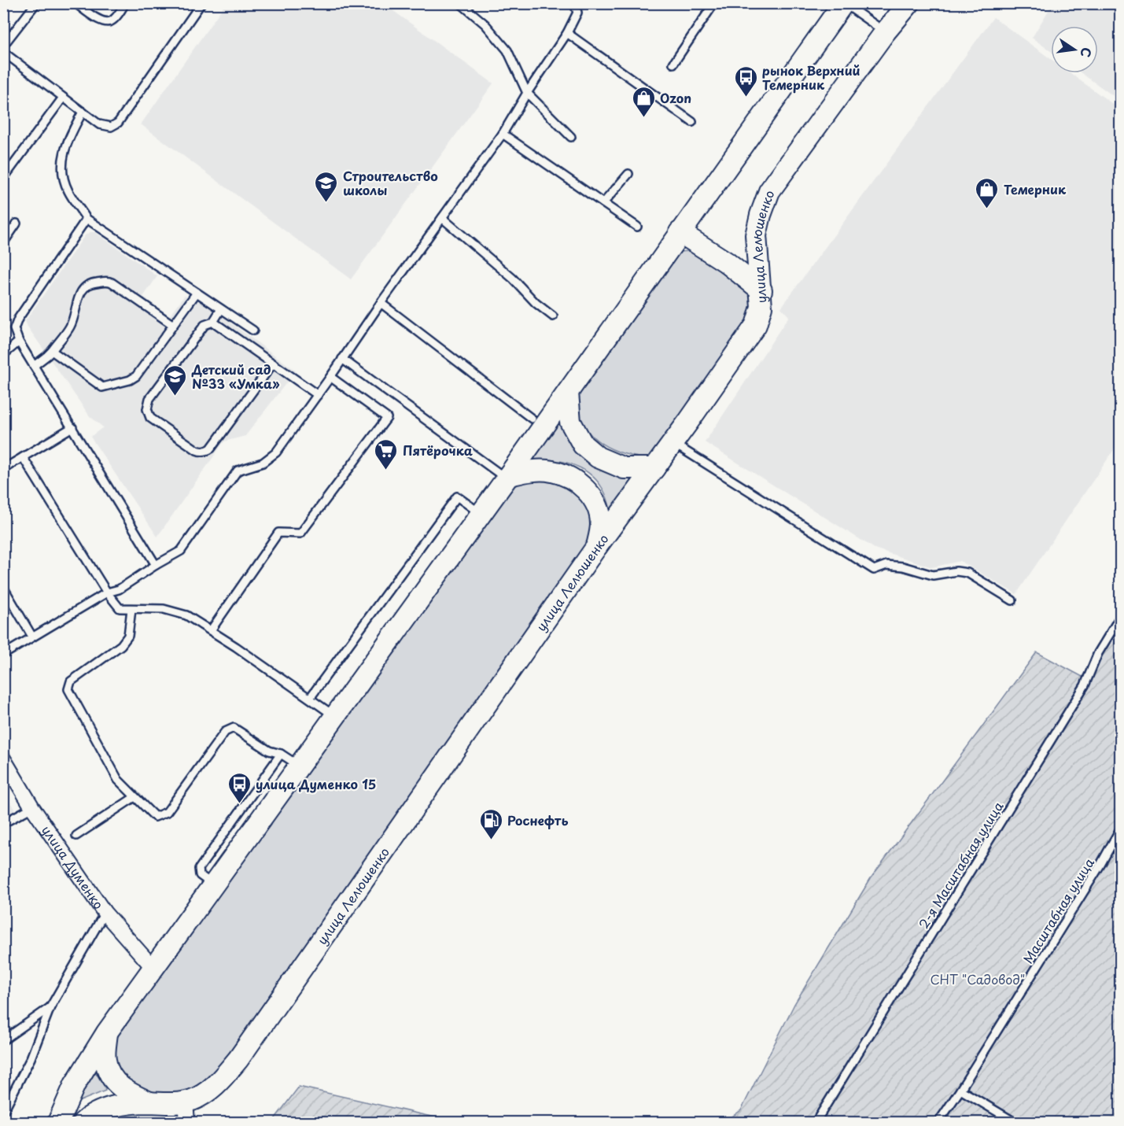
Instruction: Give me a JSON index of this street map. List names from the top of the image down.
{
  "streets": {
    "street": ["улица Лелюшенко", "улица Думенко"],
    "lane": ["2-я Масштабная улица", "Масштабная улица"]
  },
  "parks": ["СНТ \"Садовод\""],
  "places": {
    "bus stop": ["рынок Верхний Темерник", "улица Думенко 15"],
    "shop": ["Ozon", "Темерник"],
    "school or university": ["Строительство школы", "Детский сад №33 «Умка»"],
    "supermarket": ["Пятёрочка"],
    "fuel station": ["Роснефть"]
  },
  "north": "right"
}
